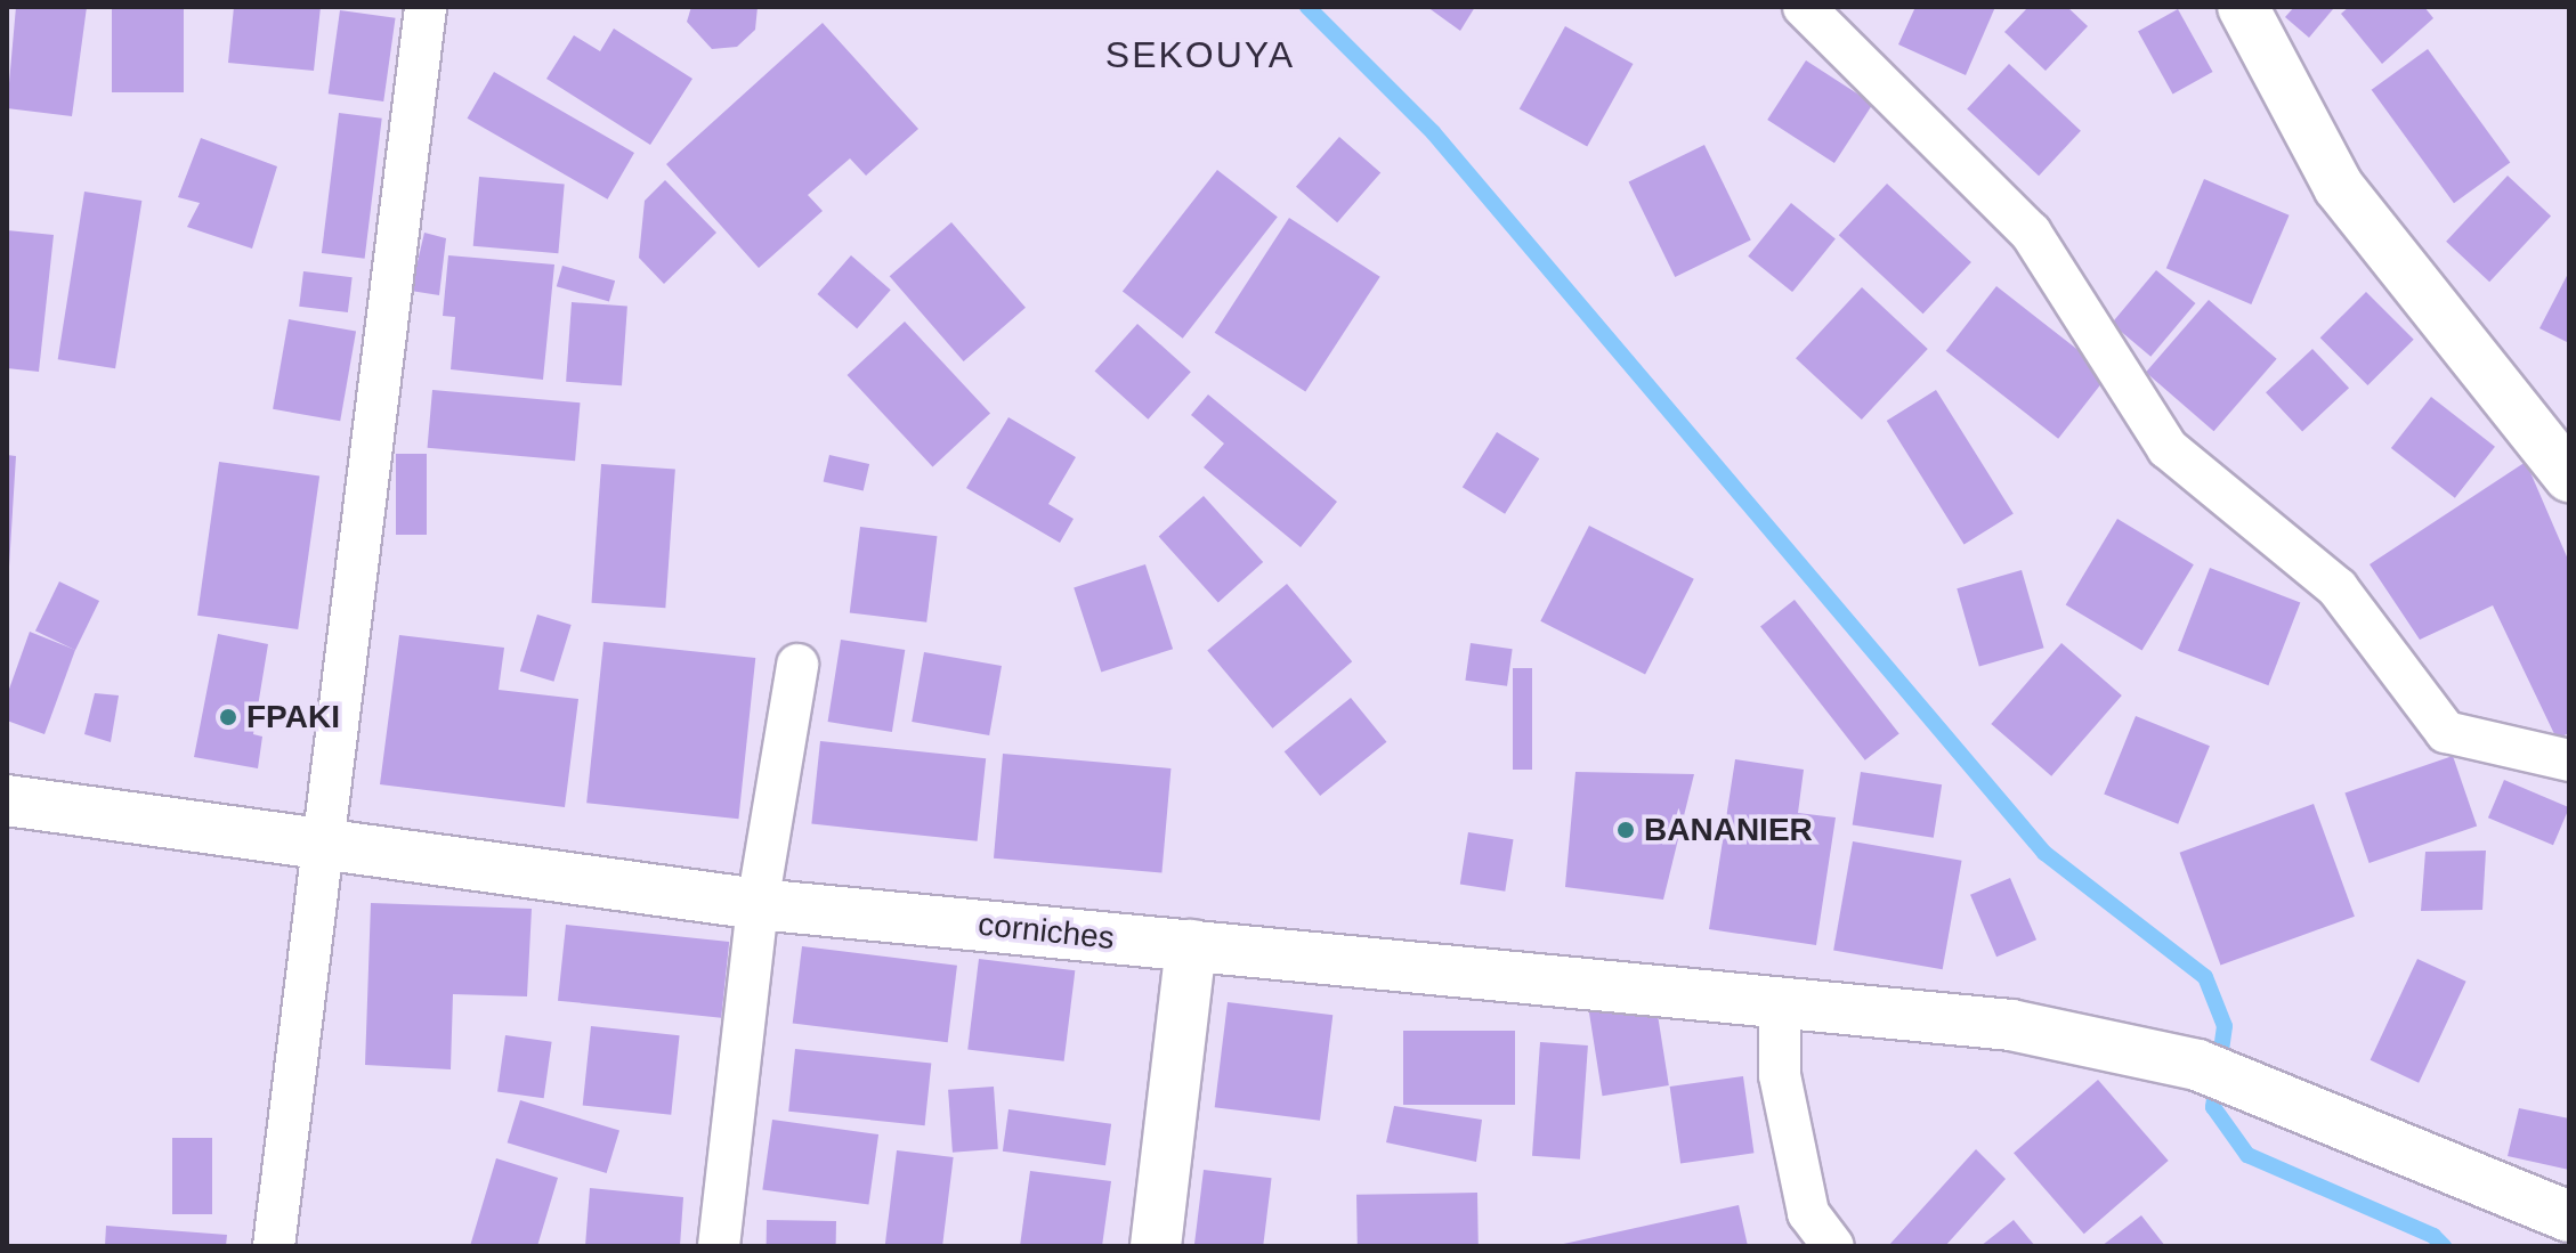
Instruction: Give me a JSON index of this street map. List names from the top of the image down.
{
  "streets": {
    "street": ["corniches"]
  },
  "districts": ["SEKOUYA"],
  "places": ["FPAKI", "BANANIER"]
}
